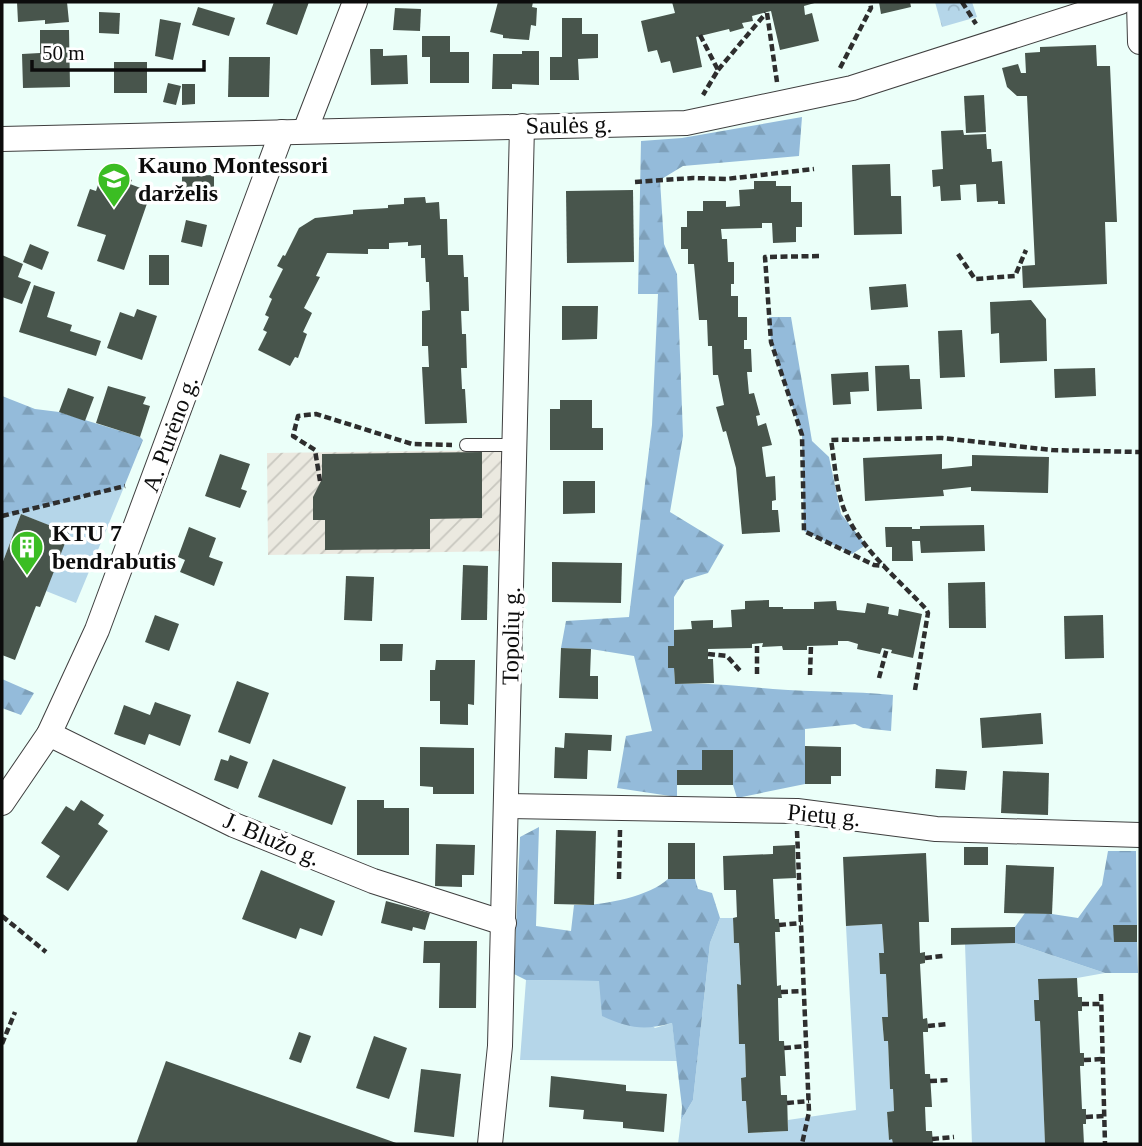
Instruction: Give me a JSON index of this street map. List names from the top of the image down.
{
  "streets": {
    "street": [
      "Saulės g.",
      "A. Purėno g.",
      "Topolių g.",
      "Pietų g.",
      "J. Blužo g."
    ]
  },
  "crossings": [
    ["Saulės g.", "A. Purėno g."],
    ["Saulės g.", "Topolių g."],
    ["A. Purėno g.", "J. Blužo g."],
    ["Topolių g.", "Pietų g."],
    ["Topolių g.", "J. Blužo g."]
  ],
  "places": {
    "school or university": ["Kauno Montessori darželis"],
    "building": ["KTU 7 bendrabutis"]
  },
  "scale_bar": "50 m"
}
